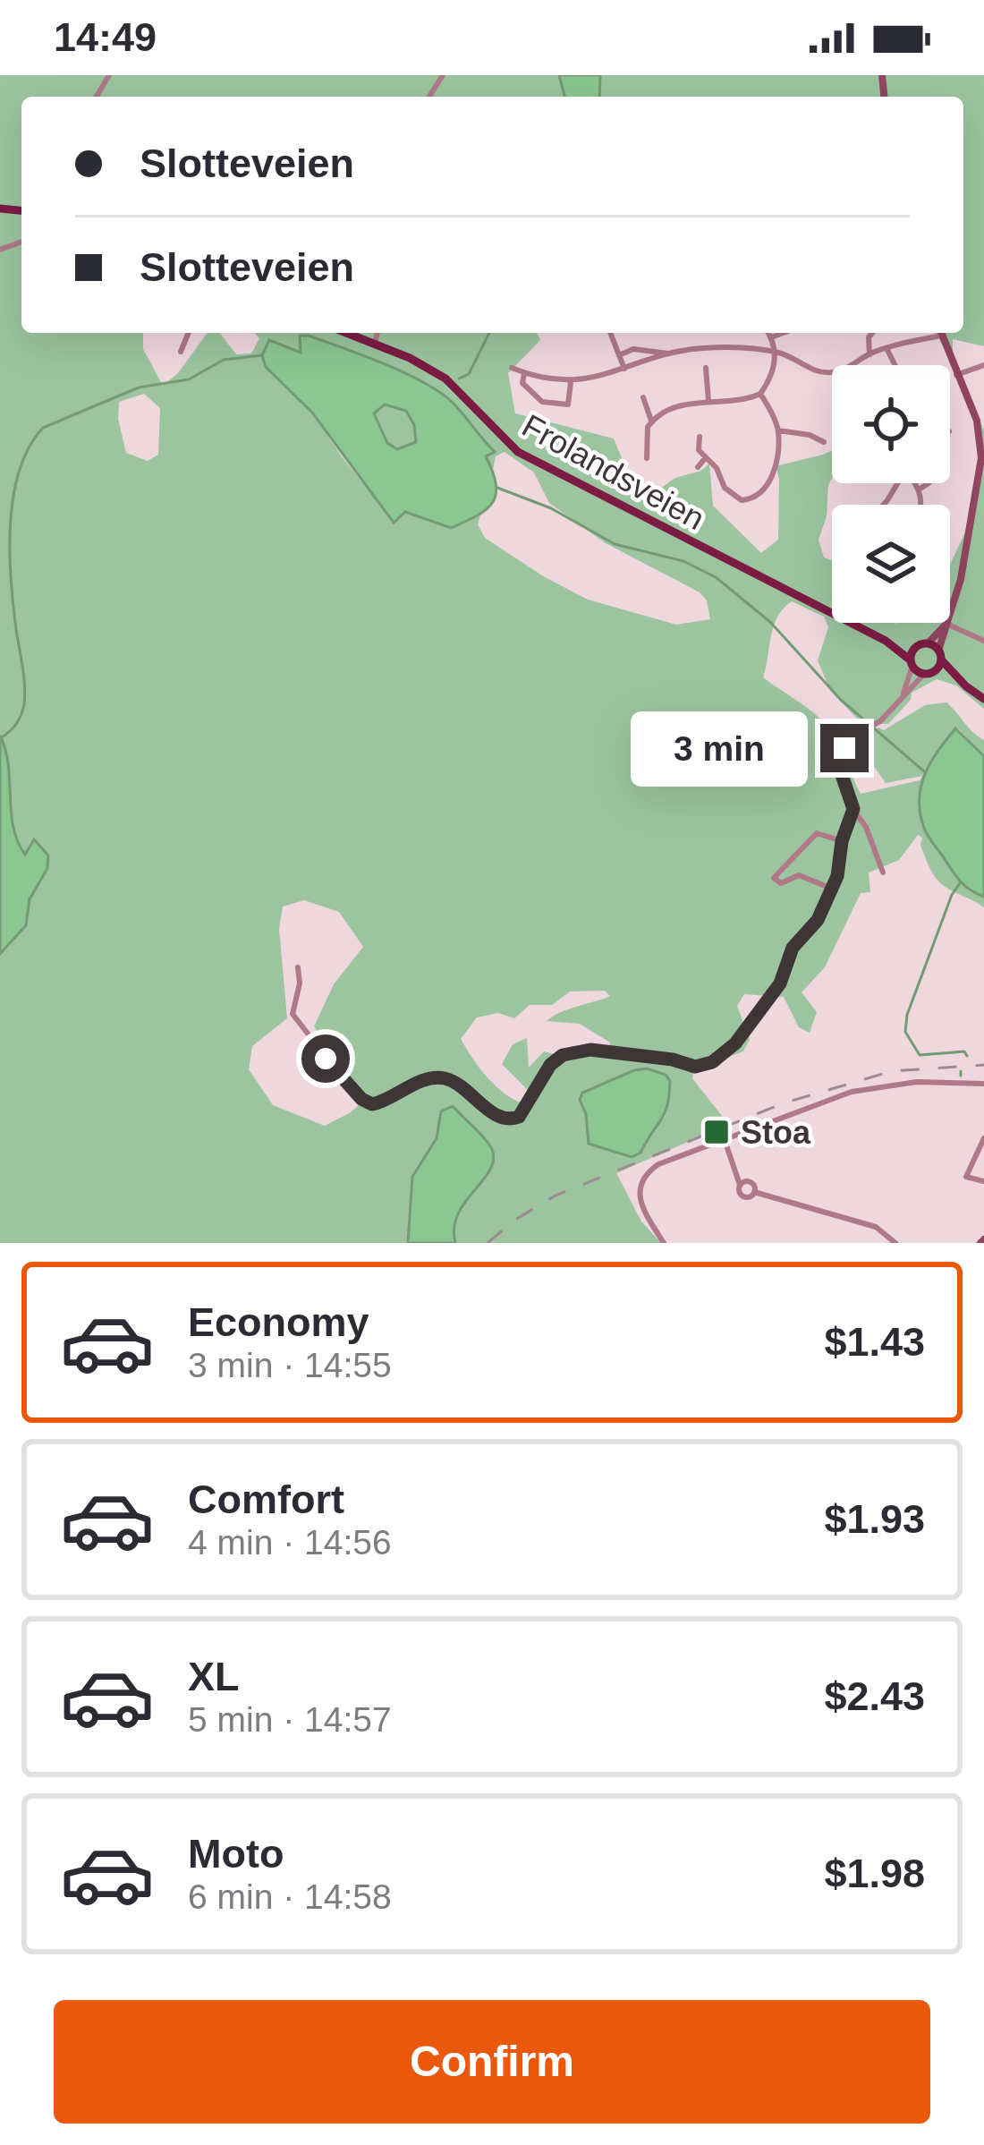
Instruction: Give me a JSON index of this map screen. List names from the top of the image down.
{
  "streets": {
    "main road": ["Frolandsveien"]
  },
  "places": {
    "transit": ["Stoa"]
  },
  "page": {
    "status": "14:49",
    "banner": ["Slotteveien", "Slotteveien"],
    "bubble": "3 min",
    "list": [
      {
        "name": "Economy",
        "note": "3 min · 14:55",
        "value": "$1.43"
      },
      {
        "name": "Comfort",
        "note": "4 min · 14:56",
        "value": "$1.93"
      },
      {
        "name": "XL",
        "note": "5 min · 14:57",
        "value": "$2.43"
      },
      {
        "name": "Moto",
        "note": "6 min · 14:58",
        "value": "$1.98"
      }
    ],
    "buttons": "Confirm"
  }
}
